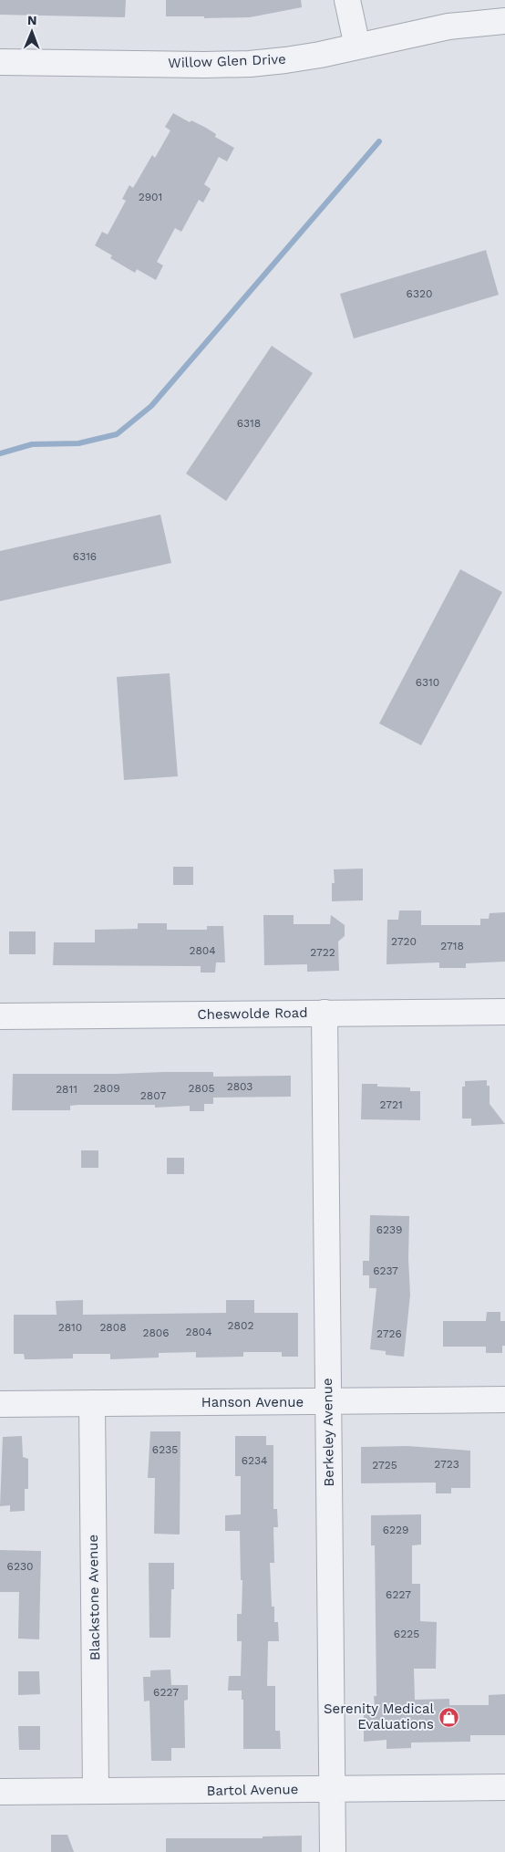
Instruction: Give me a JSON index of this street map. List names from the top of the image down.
{
  "streets": {
    "street": [
      "Willow Glen Drive",
      "Cheswolde Road",
      "Hanson Avenue",
      "Berkeley Avenue",
      "Blackstone Avenue",
      "Bartol Avenue"
    ]
  },
  "crossings": [
    ["Cheswolde Road", "Berkeley Avenue"],
    ["Hanson Avenue", "Berkeley Avenue"],
    ["Hanson Avenue", "Blackstone Avenue"],
    ["Berkeley Avenue", "Bartol Avenue"],
    ["Blackstone Avenue", "Bartol Avenue"]
  ],
  "places": {
    "shop": ["Serenity Medical Evaluations"]
  },
  "house_numbers": [
    "2901",
    "6320",
    "6318",
    "6316",
    "6310",
    "2720",
    "2718",
    "2804",
    "2722",
    "2803",
    "2809",
    "2805",
    "2811",
    "2807",
    "2721",
    "6239",
    "6237",
    "2802",
    "2810",
    "2808",
    "2804",
    "2806",
    "2726",
    "6235",
    "6234",
    "2723",
    "2725",
    "6229",
    "6230",
    "6227",
    "6225",
    "6227"
  ],
  "north": "top"
}
